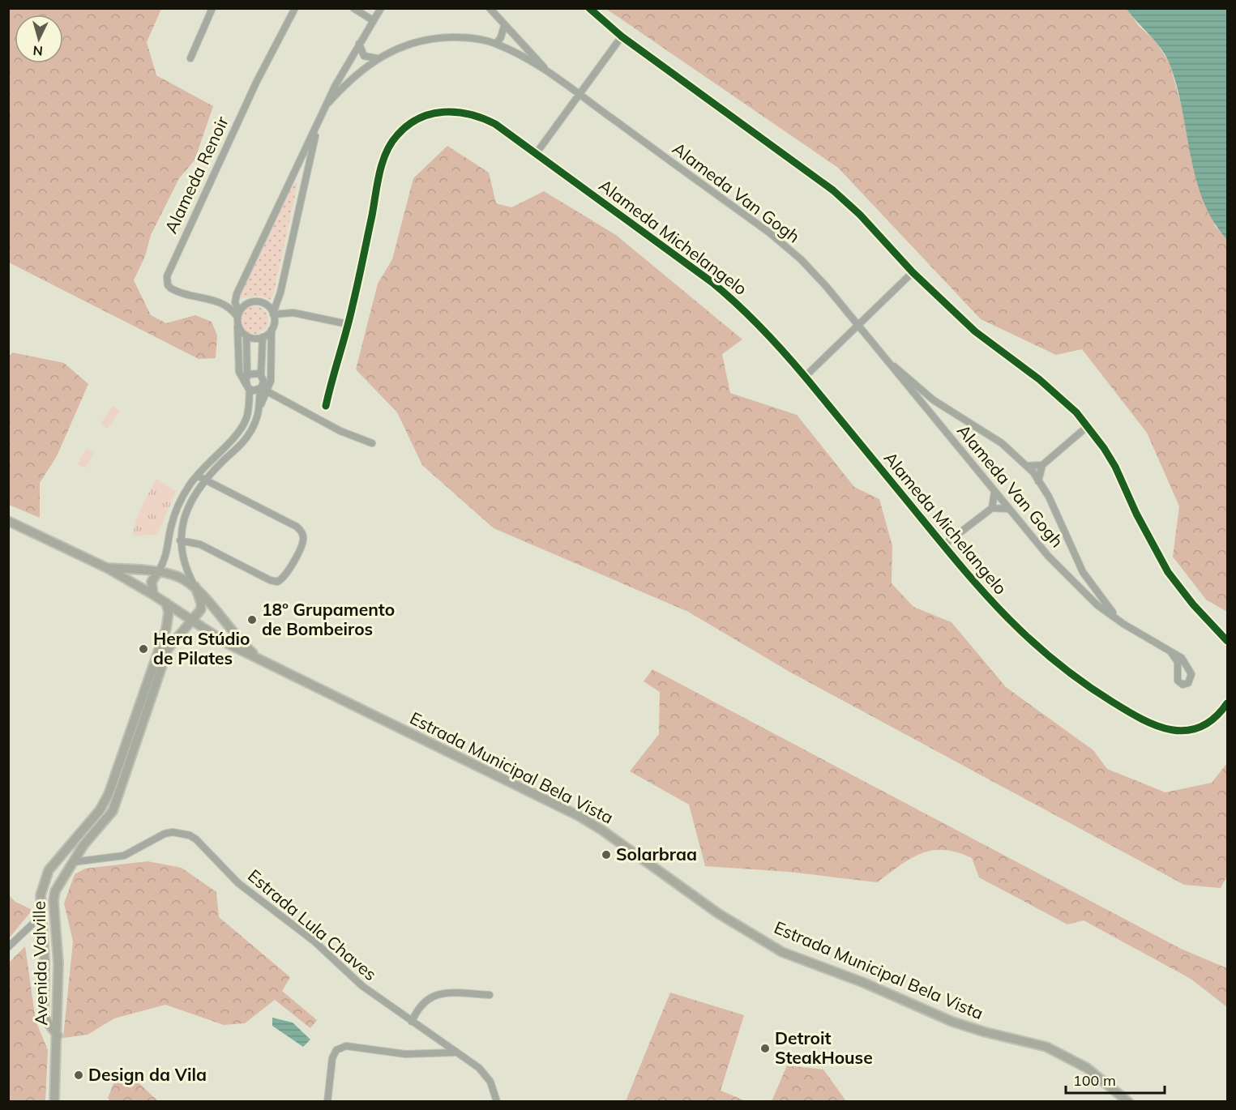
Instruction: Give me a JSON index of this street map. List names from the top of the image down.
{
  "streets": {
    "main road": ["Estrada Municipal Bela Vista", "Avenida Valville"],
    "street": [
      "Alameda Renoir",
      "Alameda Van Gogh",
      "Alameda Michelangelo",
      "Estrada Lula Chaves"
    ]
  },
  "crossings": [
    ["Estrada Municipal Bela Vista", "Avenida Valville"]
  ],
  "places": [
    "18º Grupamento de Bombeiros",
    "Hera Stúdio de Pilates",
    "Solarbraa",
    "Detroit SteakHouse",
    "Design da Vila"
  ],
  "scale_bar": "100 m",
  "north": "bottom"
}
